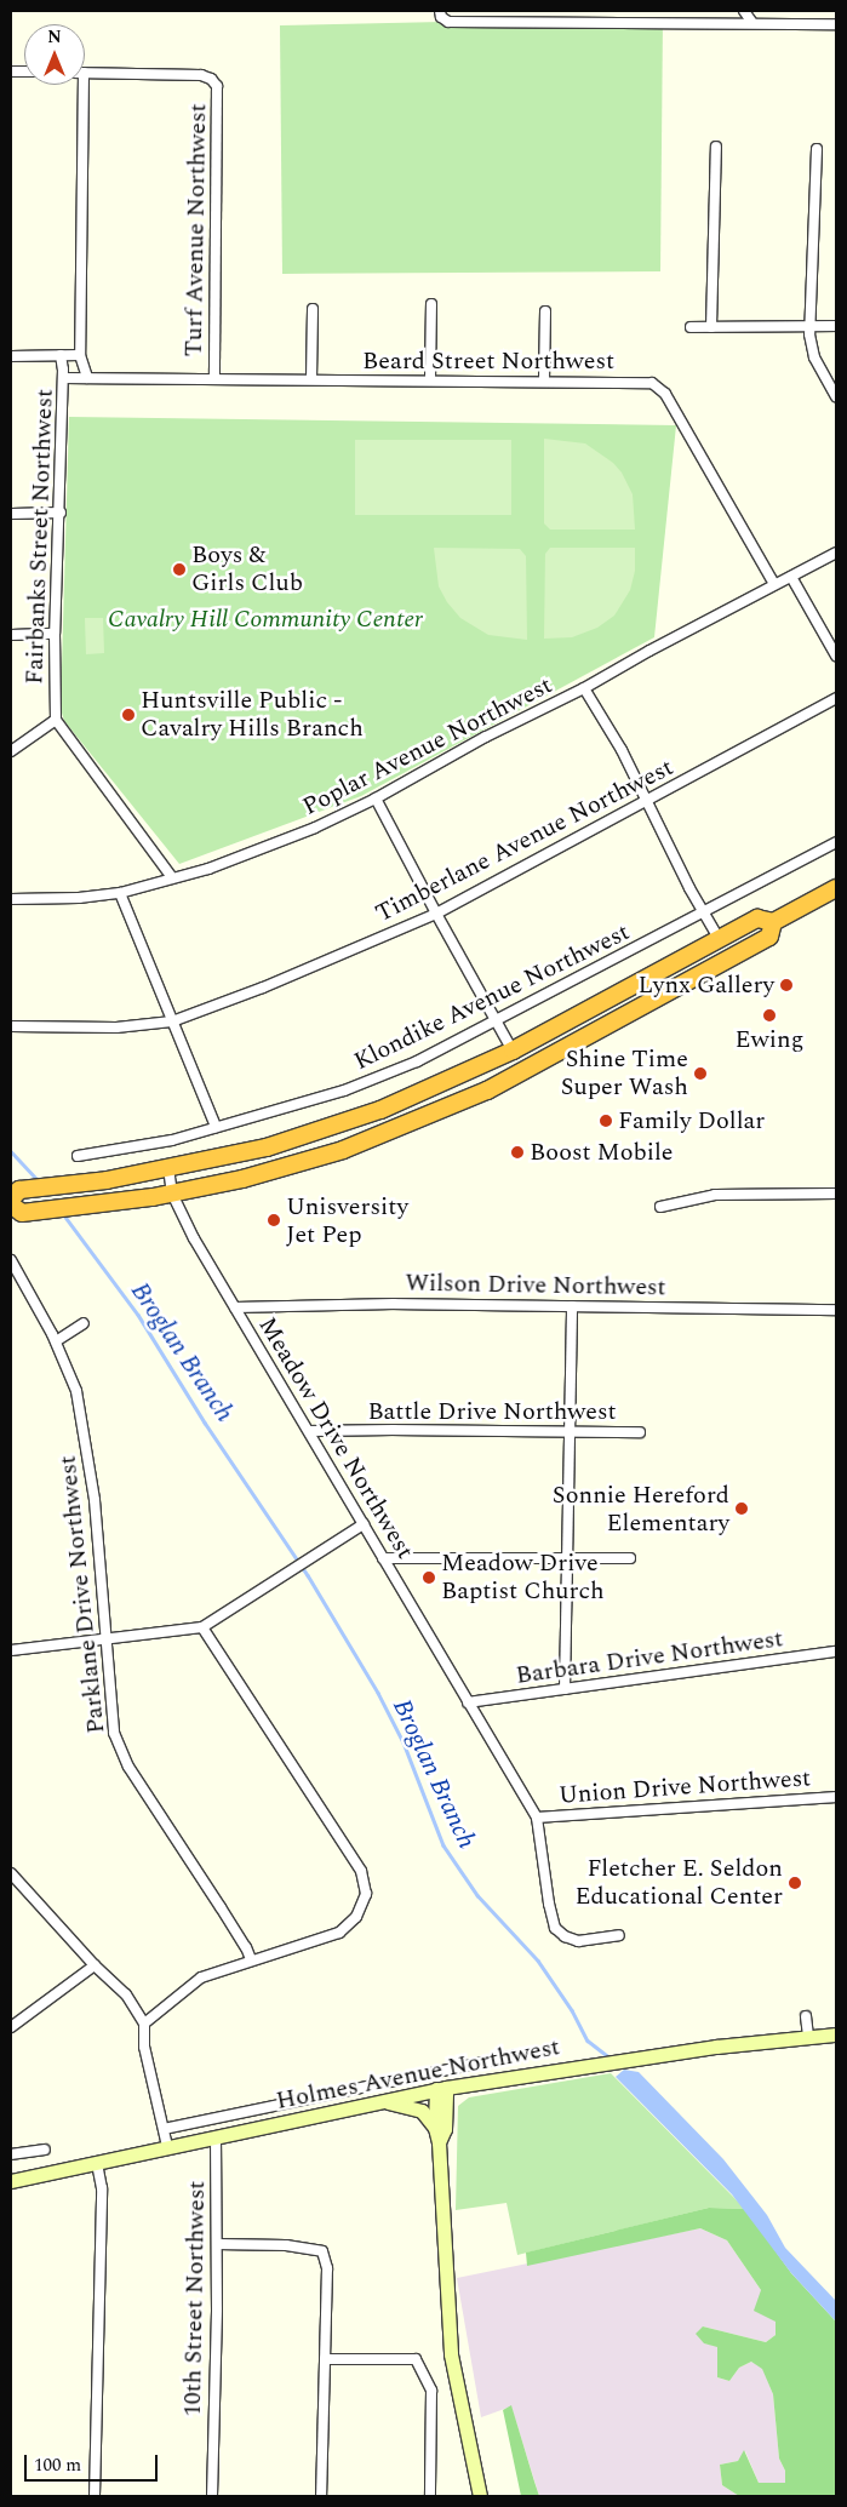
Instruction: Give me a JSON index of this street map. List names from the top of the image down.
{
  "streets": {
    "main road": ["Holmes Avenue Northwest"],
    "street": [
      "Turf Avenue Northwest",
      "Beard Street Northwest",
      "Fairbanks Street Northwest",
      "Poplar Avenue Northwest",
      "Timberlane Avenue Northwest",
      "Klondike Avenue Northwest",
      "Wilson Drive Northwest",
      "Battle Drive Northwest",
      "Meadow Drive Northwest",
      "Parklane Drive Northwest",
      "Barbara Drive Northwest",
      "Union Drive Northwest",
      "10th Street Northwest"
    ]
  },
  "crossings": [
    ["Turf Avenue Northwest", "Beard Street Northwest"],
    ["Beard Street Northwest", "Fairbanks Street Northwest"],
    ["Beard Street Northwest", "Poplar Avenue Northwest"],
    ["Fairbanks Street Northwest", "Poplar Avenue Northwest"],
    ["Wilson Drive Northwest", "Meadow Drive Northwest"],
    ["Battle Drive Northwest", "Meadow Drive Northwest"],
    ["Meadow Drive Northwest", "Barbara Drive Northwest"],
    ["Meadow Drive Northwest", "Union Drive Northwest"],
    ["Holmes Avenue Northwest", "10th Street Northwest"]
  ],
  "water": ["Broglan Branch"],
  "parks": ["Cavalry Hill Community Center"],
  "places": [
    "Boys & Girls Club",
    "Huntsville Public - Cavalry Hills Branch",
    "Lynx Gallery",
    "Ewing",
    "Shine Time Super Wash",
    "Family Dollar",
    "Boost Mobile",
    "Unisversity Jet Pep",
    "Sonnie Hereford Elementary",
    "Meadow Drive Baptist Church",
    "Fletcher E. Seldon Educational Center"
  ],
  "scale_bar": "100 m",
  "north": "top"
}
